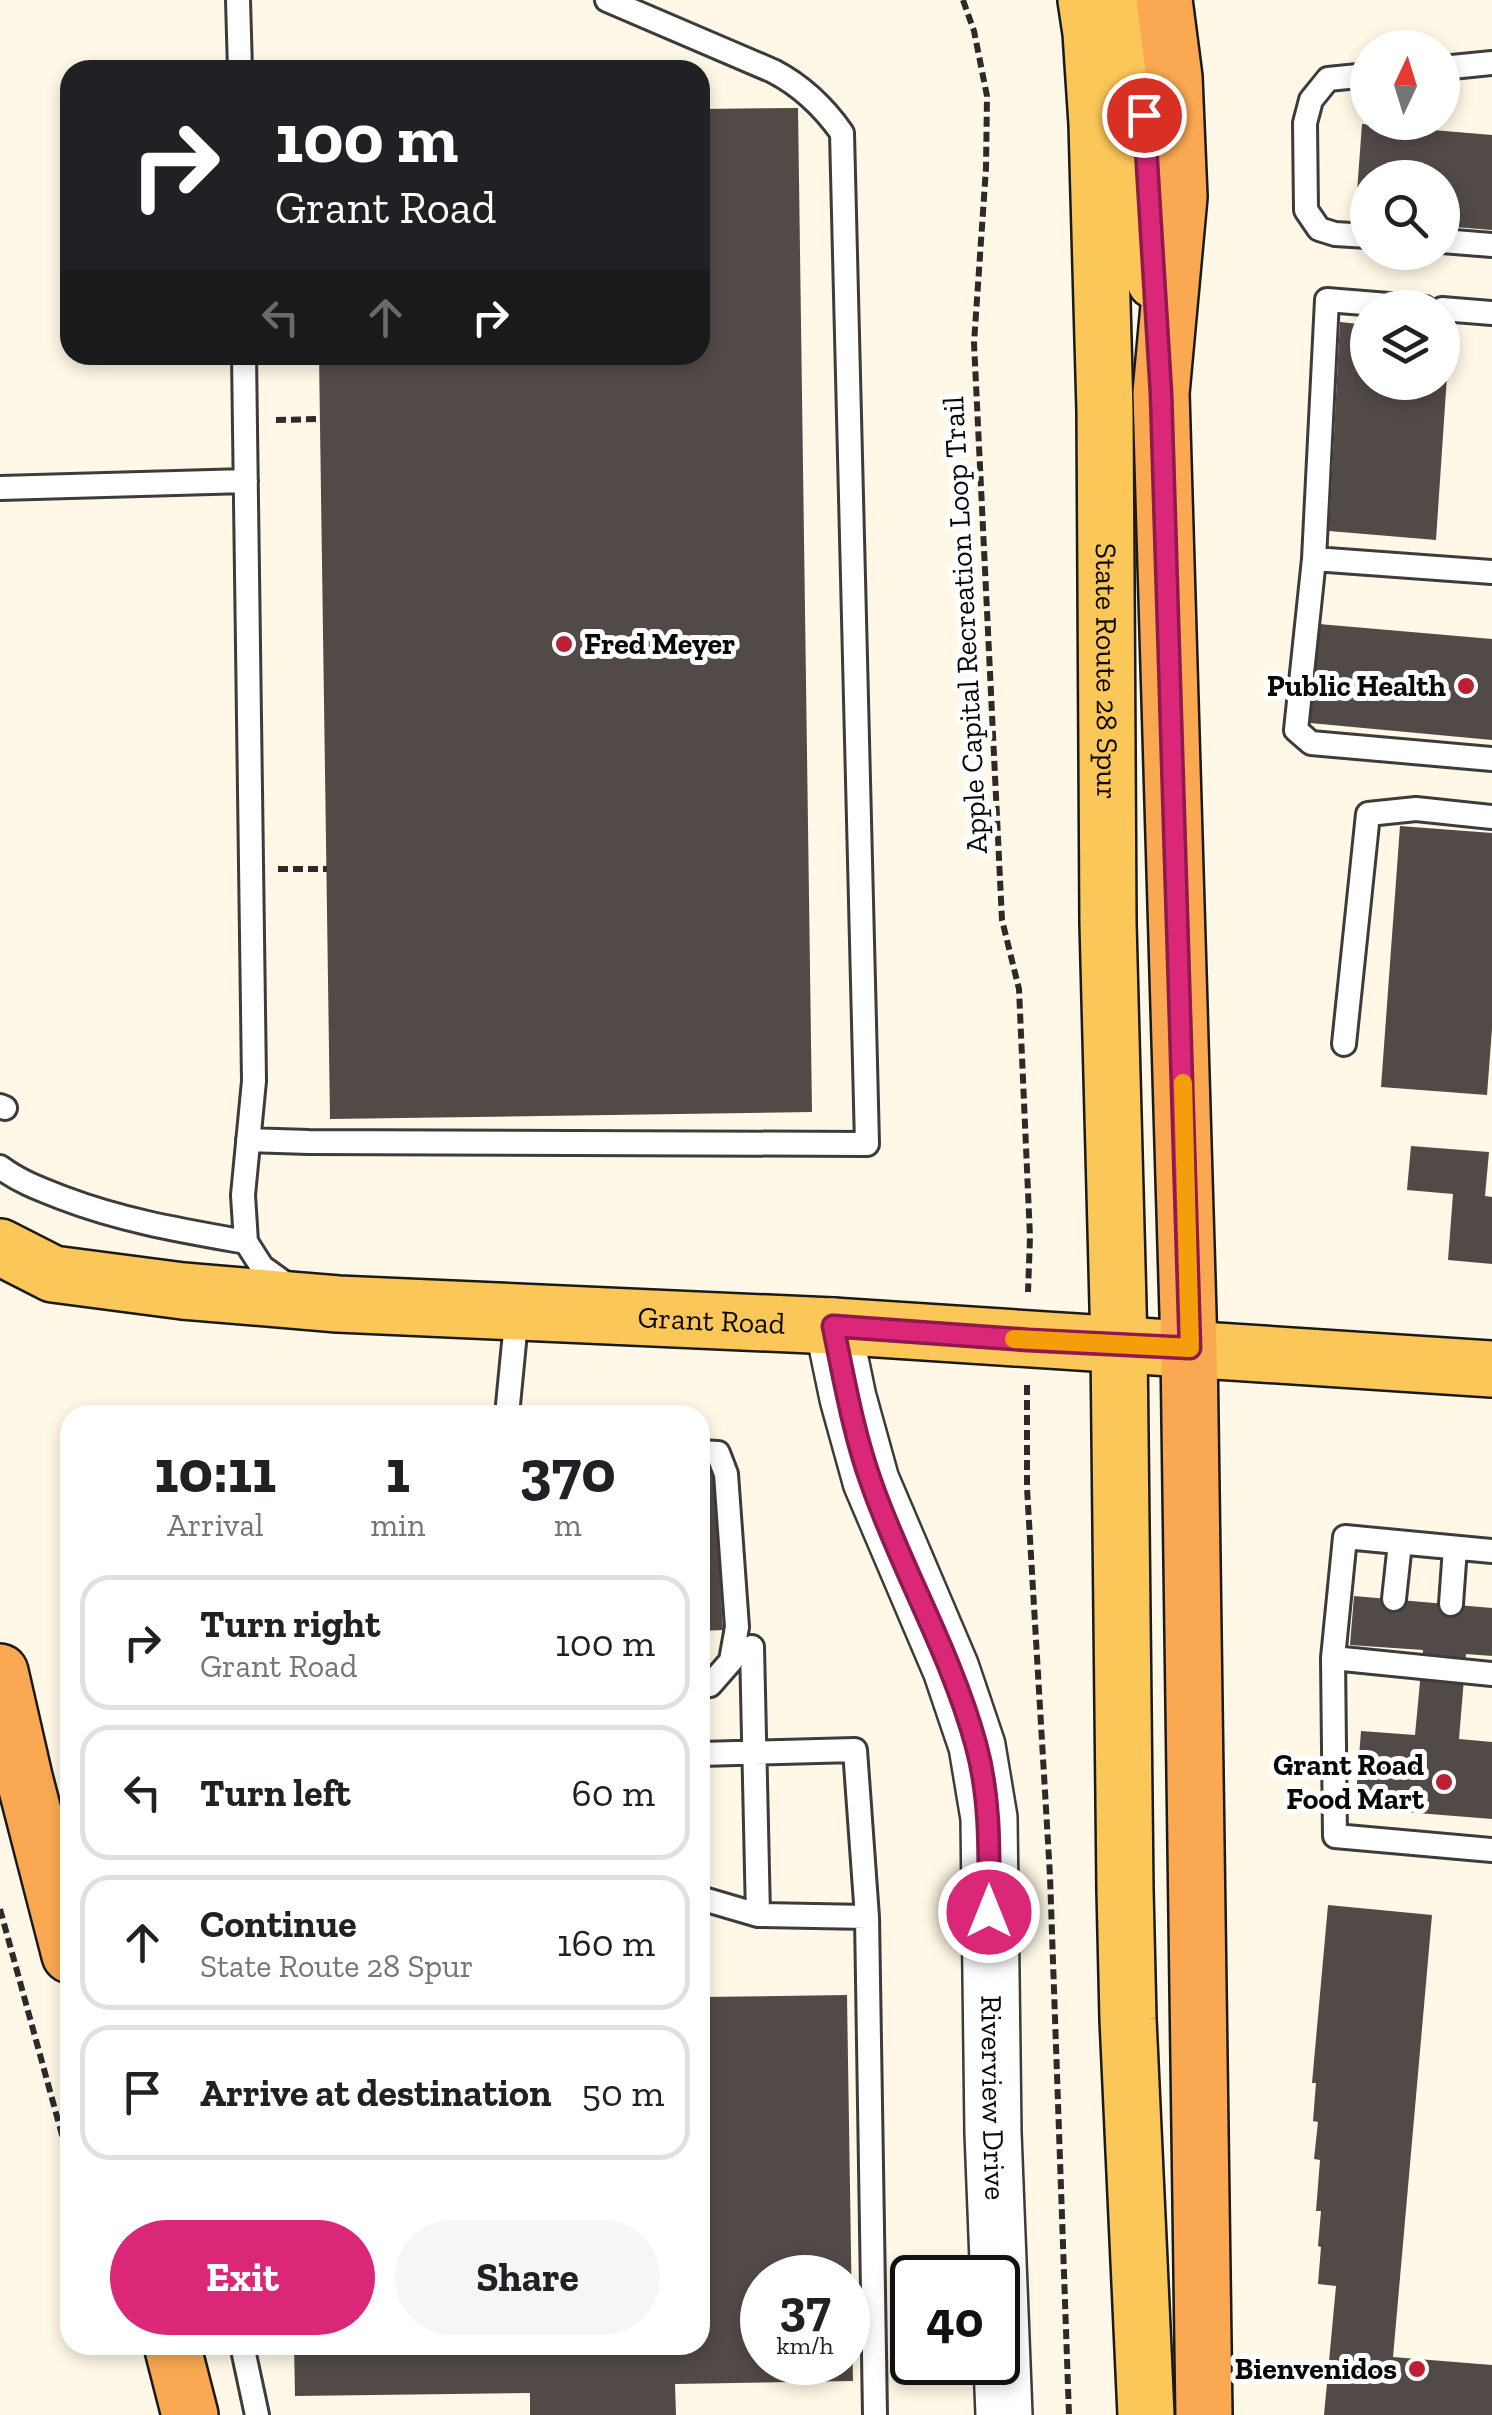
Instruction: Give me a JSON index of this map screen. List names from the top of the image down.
{
  "streets": {
    "main road": ["State Route 28 Spur", "Grant Road"],
    "street": ["Riverview Drive"],
    "path": ["Apple Capital Recreation Loop Trail"]
  },
  "crossings": [
    ["State Route 28 Spur", "Grant Road"],
    ["Grant Road", "Riverview Drive"]
  ],
  "places": [
    "Fred Meyer",
    "Public Health",
    "Grant Road Food Mart",
    "Bienvenidos"
  ],
  "north": "top",
  "page": {
    "turn": ["100 m", "Grant Road"],
    "eta": [
      "10:11",
      "Arrival",
      "1",
      "min",
      "370",
      "m"
    ],
    "list": [
      {
        "name": "Turn right",
        "note": "Grant Road",
        "value": "100 m"
      },
      {
        "name": "Turn left",
        "value": "60 m"
      },
      {
        "name": "Continue",
        "note": "State Route 28 Spur",
        "value": "160 m"
      },
      {
        "name": "Arrive at destination",
        "value": "50 m"
      }
    ],
    "buttons": ["Exit", "Share"],
    "speed": "37 km/h",
    "limit": "40"
  }
}
